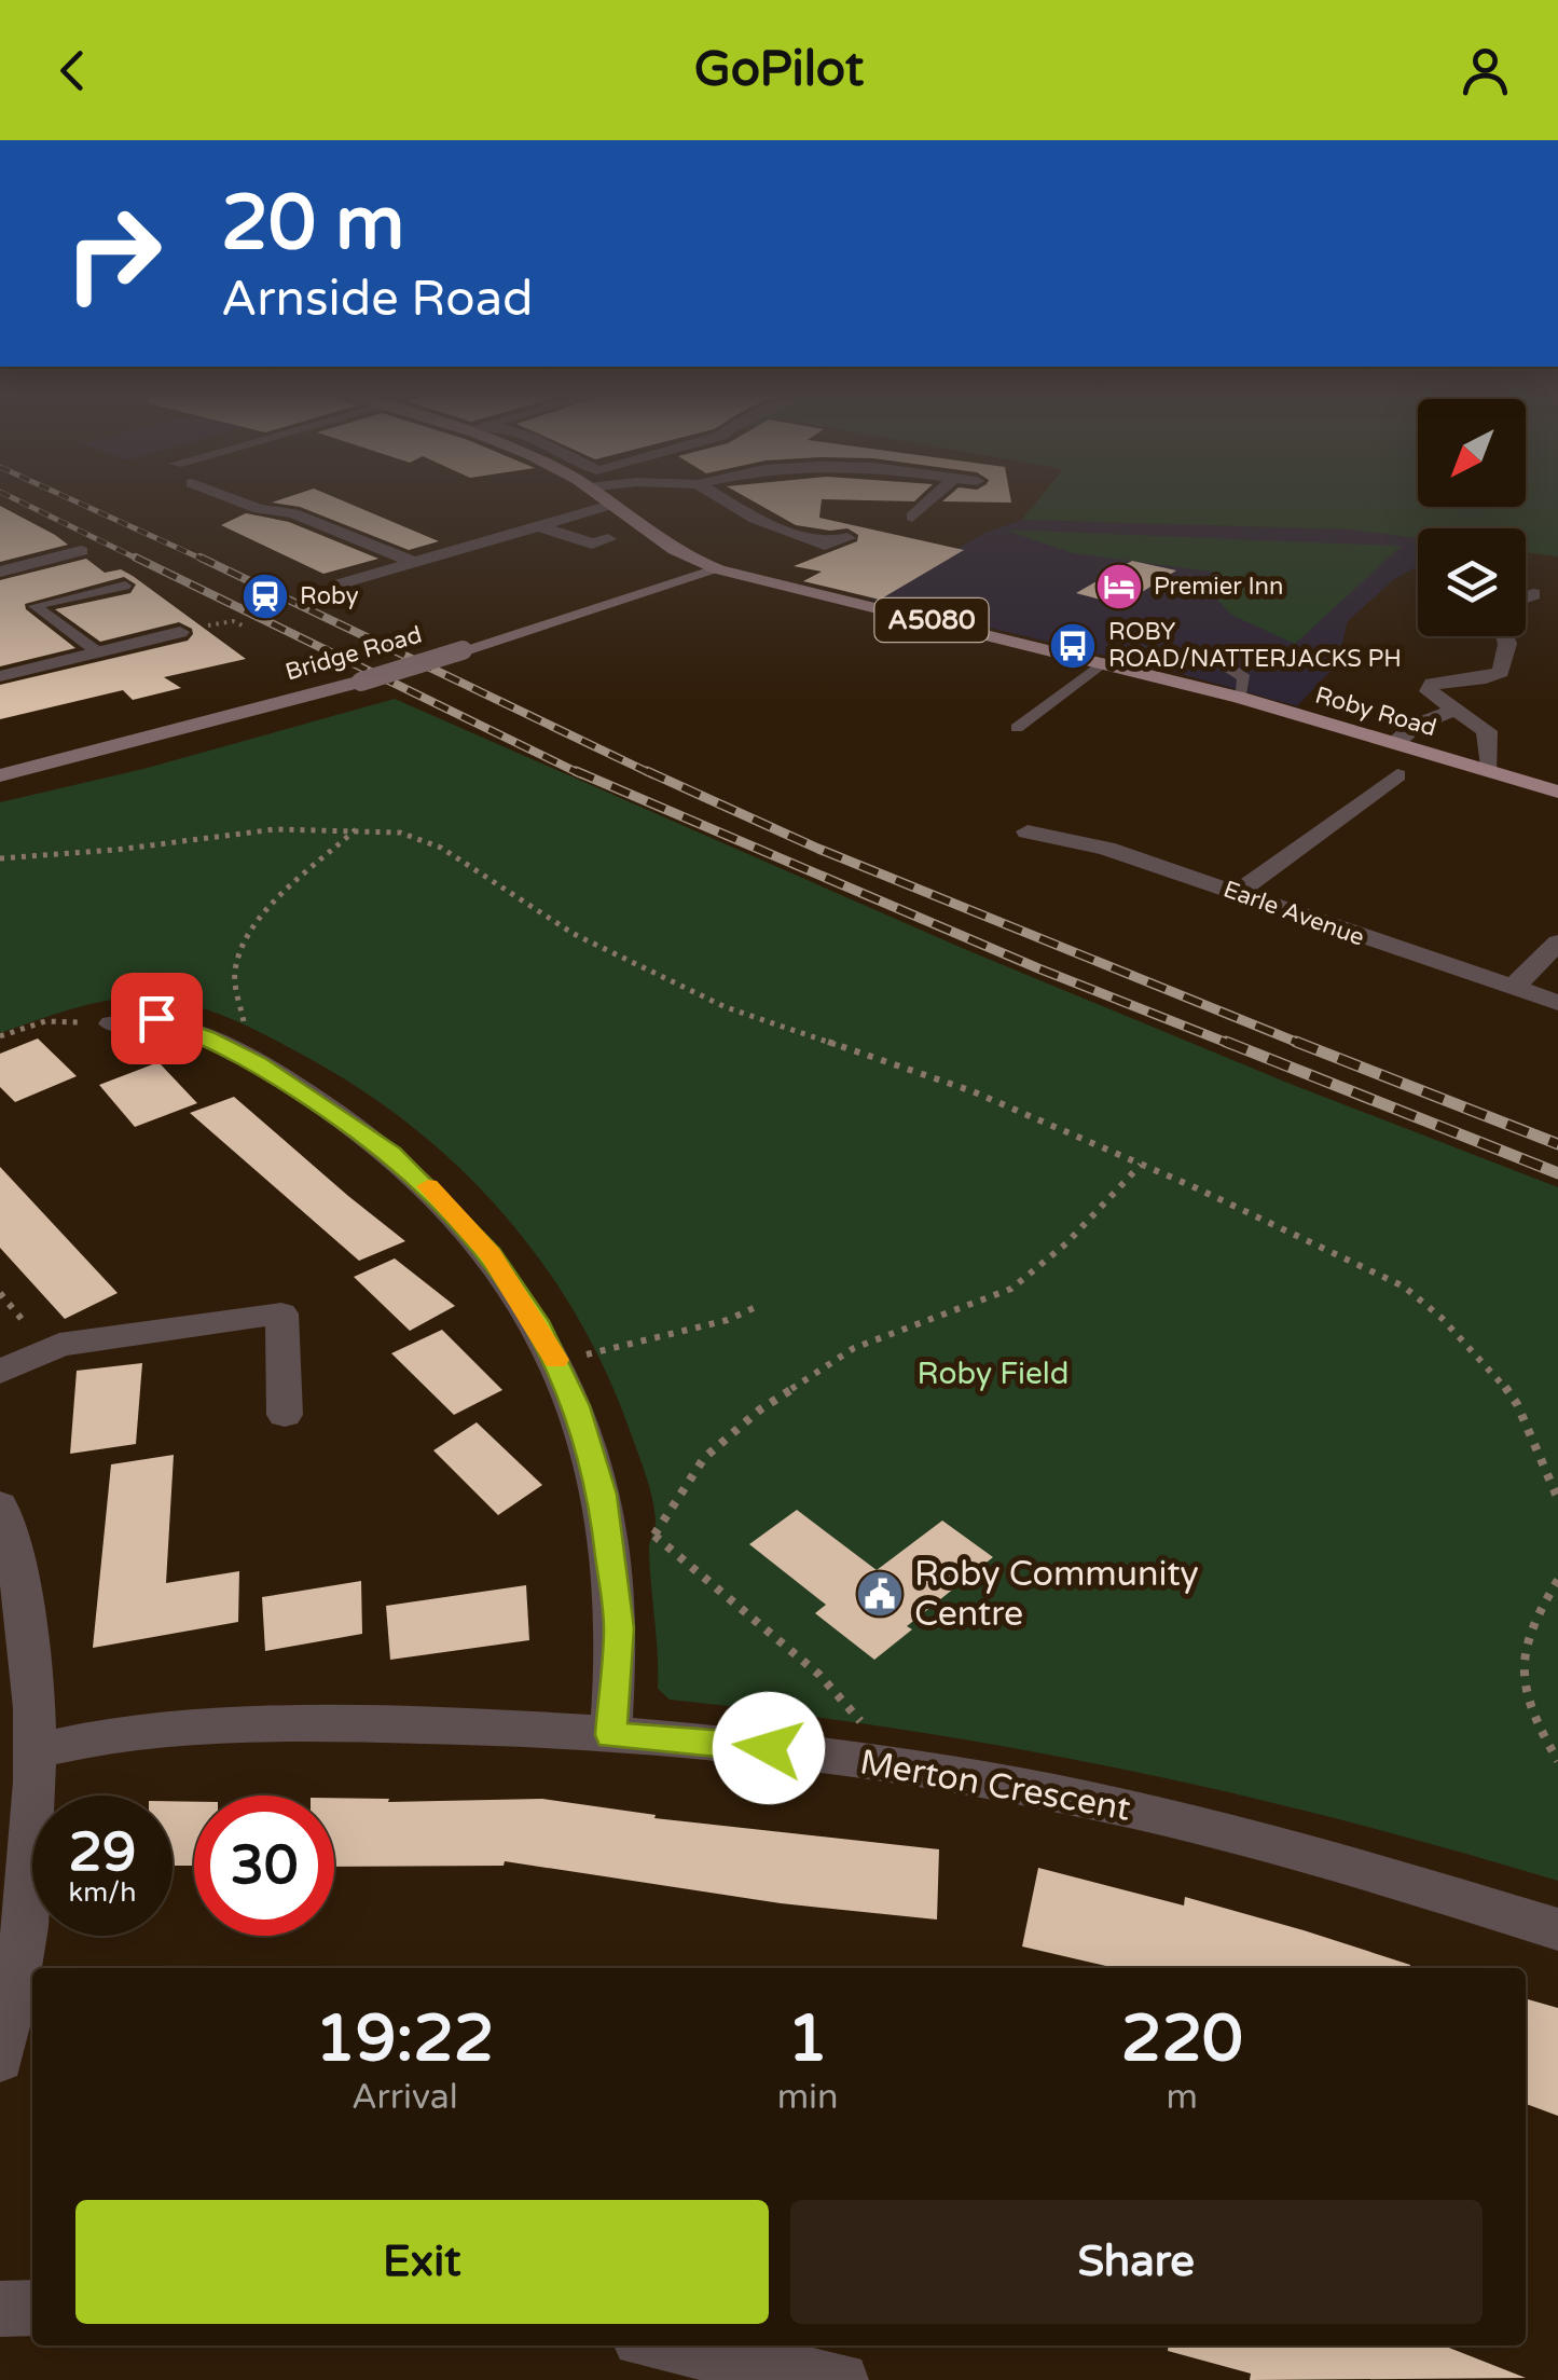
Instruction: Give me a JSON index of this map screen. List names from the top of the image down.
{
  "streets": {
    "main road": ["A5080", "Roby Road"],
    "street": ["Bridge Road", "Earle Avenue", "Merton Crescent"]
  },
  "crossings": [
    ["Bridge Road", "Roby Road"]
  ],
  "parks": ["Roby Field"],
  "places": {
    "hotel": ["Premier Inn"],
    "station": ["Roby"],
    "bus stop": ["ROBY ROAD/NATTERJACKS PH"],
    "public building": ["Roby Community Centre"]
  },
  "north": "bottom left",
  "page": {
    "header": "GoPilot",
    "turn": ["20 m", "Arnside Road"],
    "speed": "29 km/h",
    "limit": "30",
    "eta": [
      "19:22",
      "Arrival",
      "1",
      "min",
      "220",
      "m"
    ],
    "buttons": ["Exit", "Share"]
  }
}
